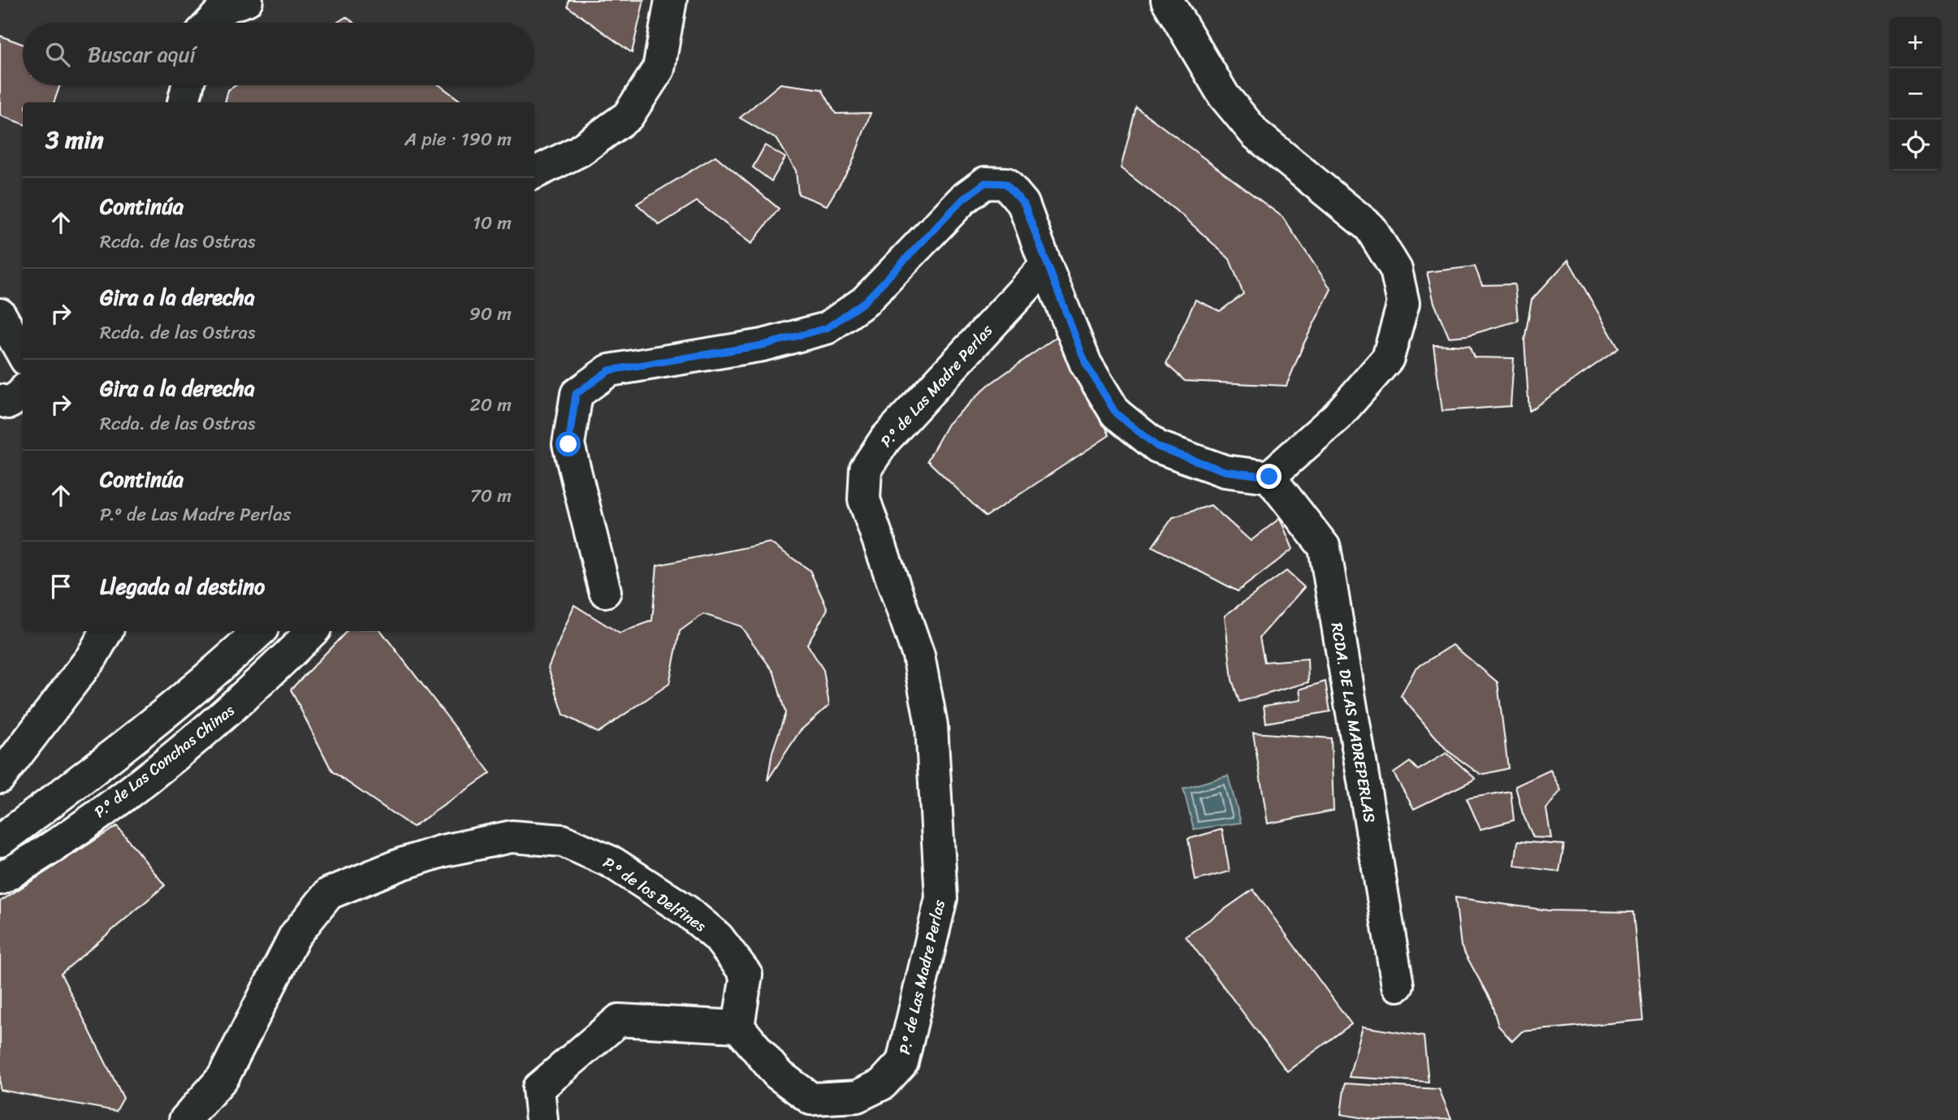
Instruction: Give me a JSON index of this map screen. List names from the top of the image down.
{
  "streets": {
    "street": [
      "P.º de Las Madre Perlas",
      "RCDA. DE LAS MADREPERLAS",
      "P.º de Las Conchas Chinas",
      "P.º de los Delfines"
    ]
  },
  "crossings": [
    ["P.º de Las Madre Perlas", "P.º de los Delfines"]
  ],
  "page": {
    "map_buttons": ["+", "−"],
    "search": "Buscar aquí",
    "heading": ["3 min", "A pie · 190 m"],
    "list": [
      ["Continúa", "Rcda. de las Ostras", "10 m"],
      ["Gira a la derecha", "Rcda. de las Ostras", "90 m"],
      ["Gira a la derecha", "Rcda. de las Ostras", "20 m"],
      ["Continúa", "P.º de Las Madre Perlas", "70 m"],
      "Llegada al destino"
    ]
  }
}
